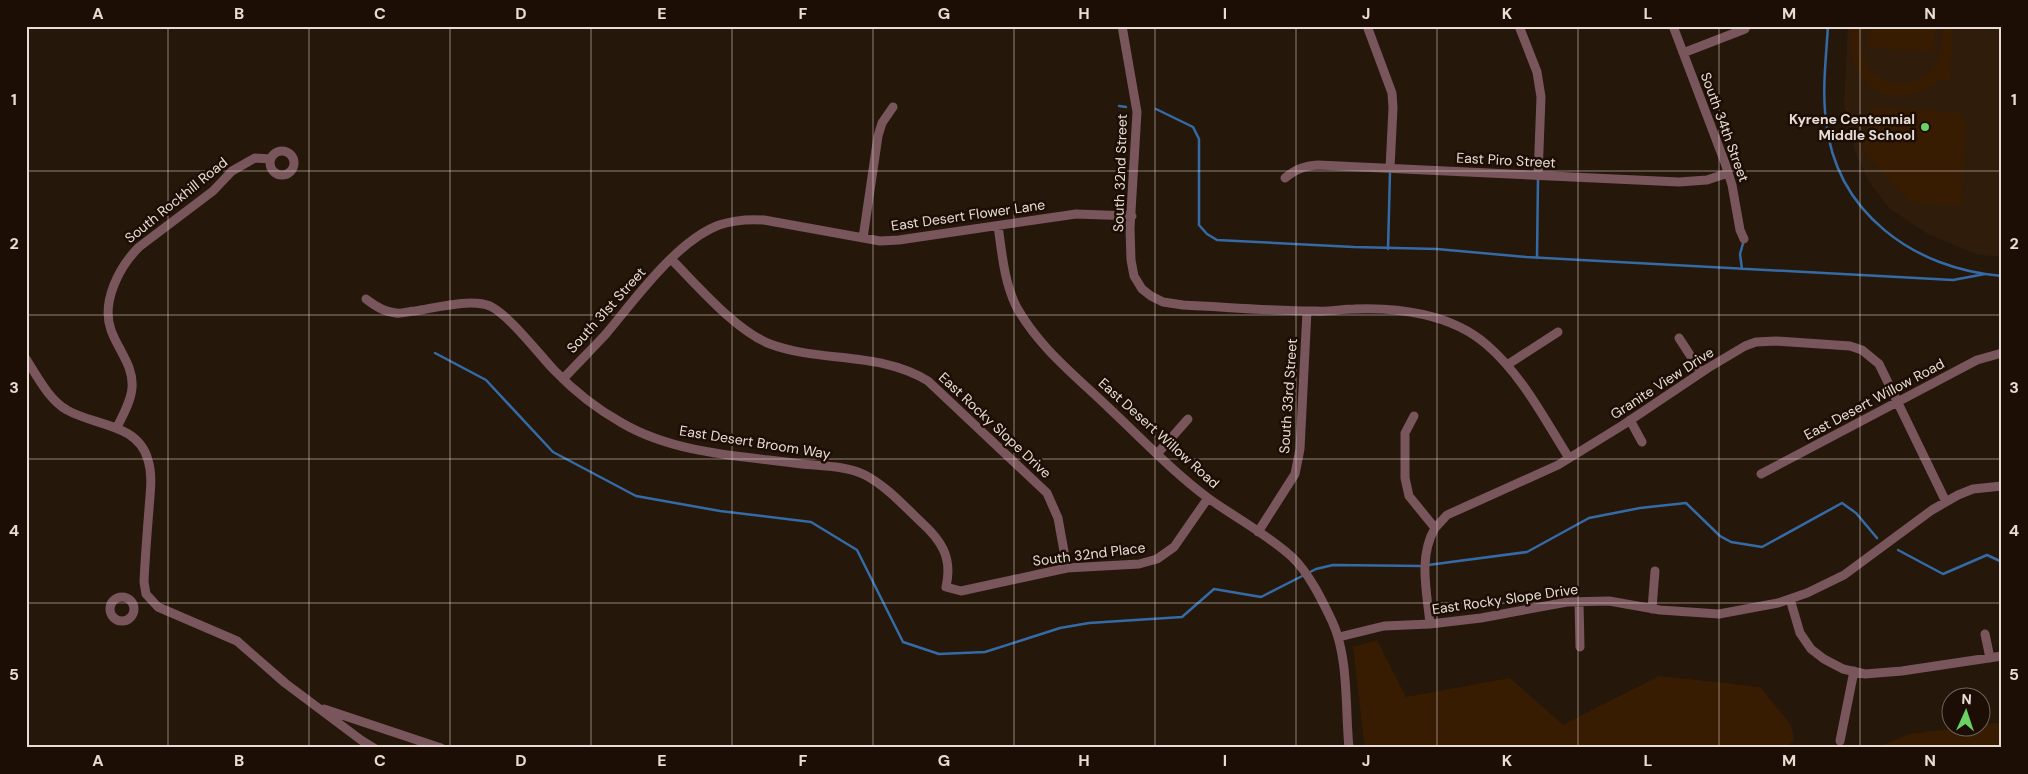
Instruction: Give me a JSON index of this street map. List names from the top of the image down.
{
  "streets": {
    "street": [
      "South 34th Street",
      "East Piro Street",
      "South 32nd Street",
      "South Rockhill Road",
      "East Desert Flower Lane",
      "South 31st Street",
      "Granite View Drive",
      "South 33rd Street",
      "East Desert Willow Road",
      "East Rocky Slope Drive",
      "East Desert Broom Way",
      "South 32nd Place"
    ]
  },
  "crossings": [
    ["South 34th Street", "East Piro Street"],
    ["South 32nd Street", "East Desert Flower Lane"],
    ["South 32nd Street", "South 33rd Street"],
    ["East Desert Flower Lane", "South 31st Street"],
    ["East Desert Flower Lane", "East Desert Willow Road"],
    ["East Desert Flower Lane", "East Rocky Slope Drive"],
    ["South 31st Street", "East Rocky Slope Drive"],
    ["South 31st Street", "East Desert Broom Way"],
    ["Granite View Drive", "East Desert Willow Road"],
    ["Granite View Drive", "East Rocky Slope Drive"],
    ["South 33rd Street", "East Desert Willow Road"],
    ["East Desert Willow Road", "East Rocky Slope Drive"],
    ["East Desert Willow Road", "South 32nd Place"],
    ["East Rocky Slope Drive", "South 32nd Place"],
    ["East Desert Broom Way", "South 32nd Place"]
  ],
  "places": ["Kyrene Centennial Middle School"],
  "north": "top",
  "grid": {
    "columns": [
      "A",
      "B",
      "C",
      "D",
      "E",
      "F",
      "G",
      "H",
      "I",
      "J",
      "K",
      "L",
      "M",
      "N"
    ],
    "rows": [
      "1",
      "2",
      "3",
      "4",
      "5"
    ]
  }
}
